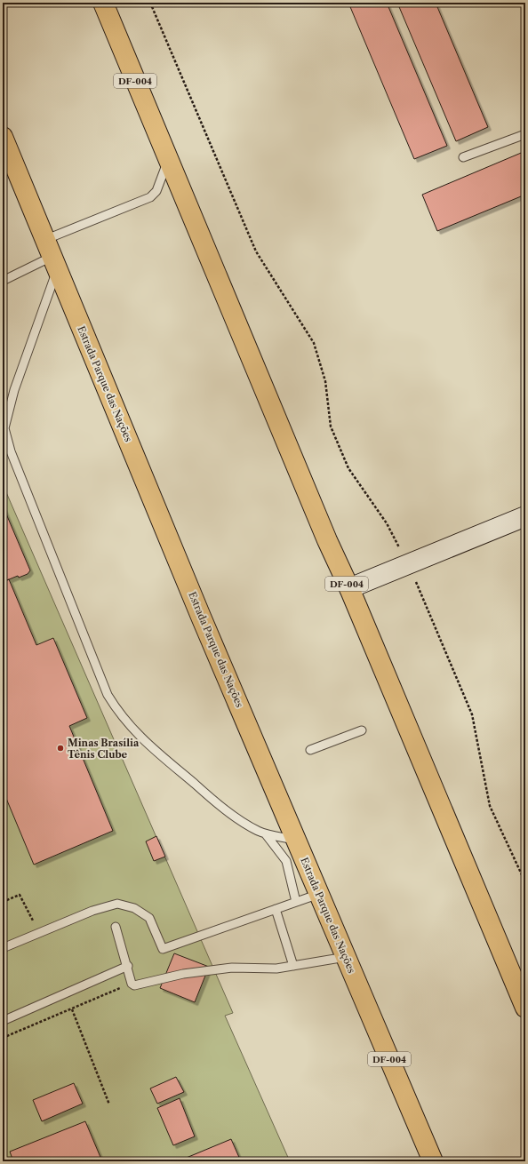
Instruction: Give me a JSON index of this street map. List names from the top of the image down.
{
  "streets": {
    "highway": ["DF-004", "Estrada Parque das Nações"]
  },
  "places": ["Minas Brasília Tênis Clube"]
}
